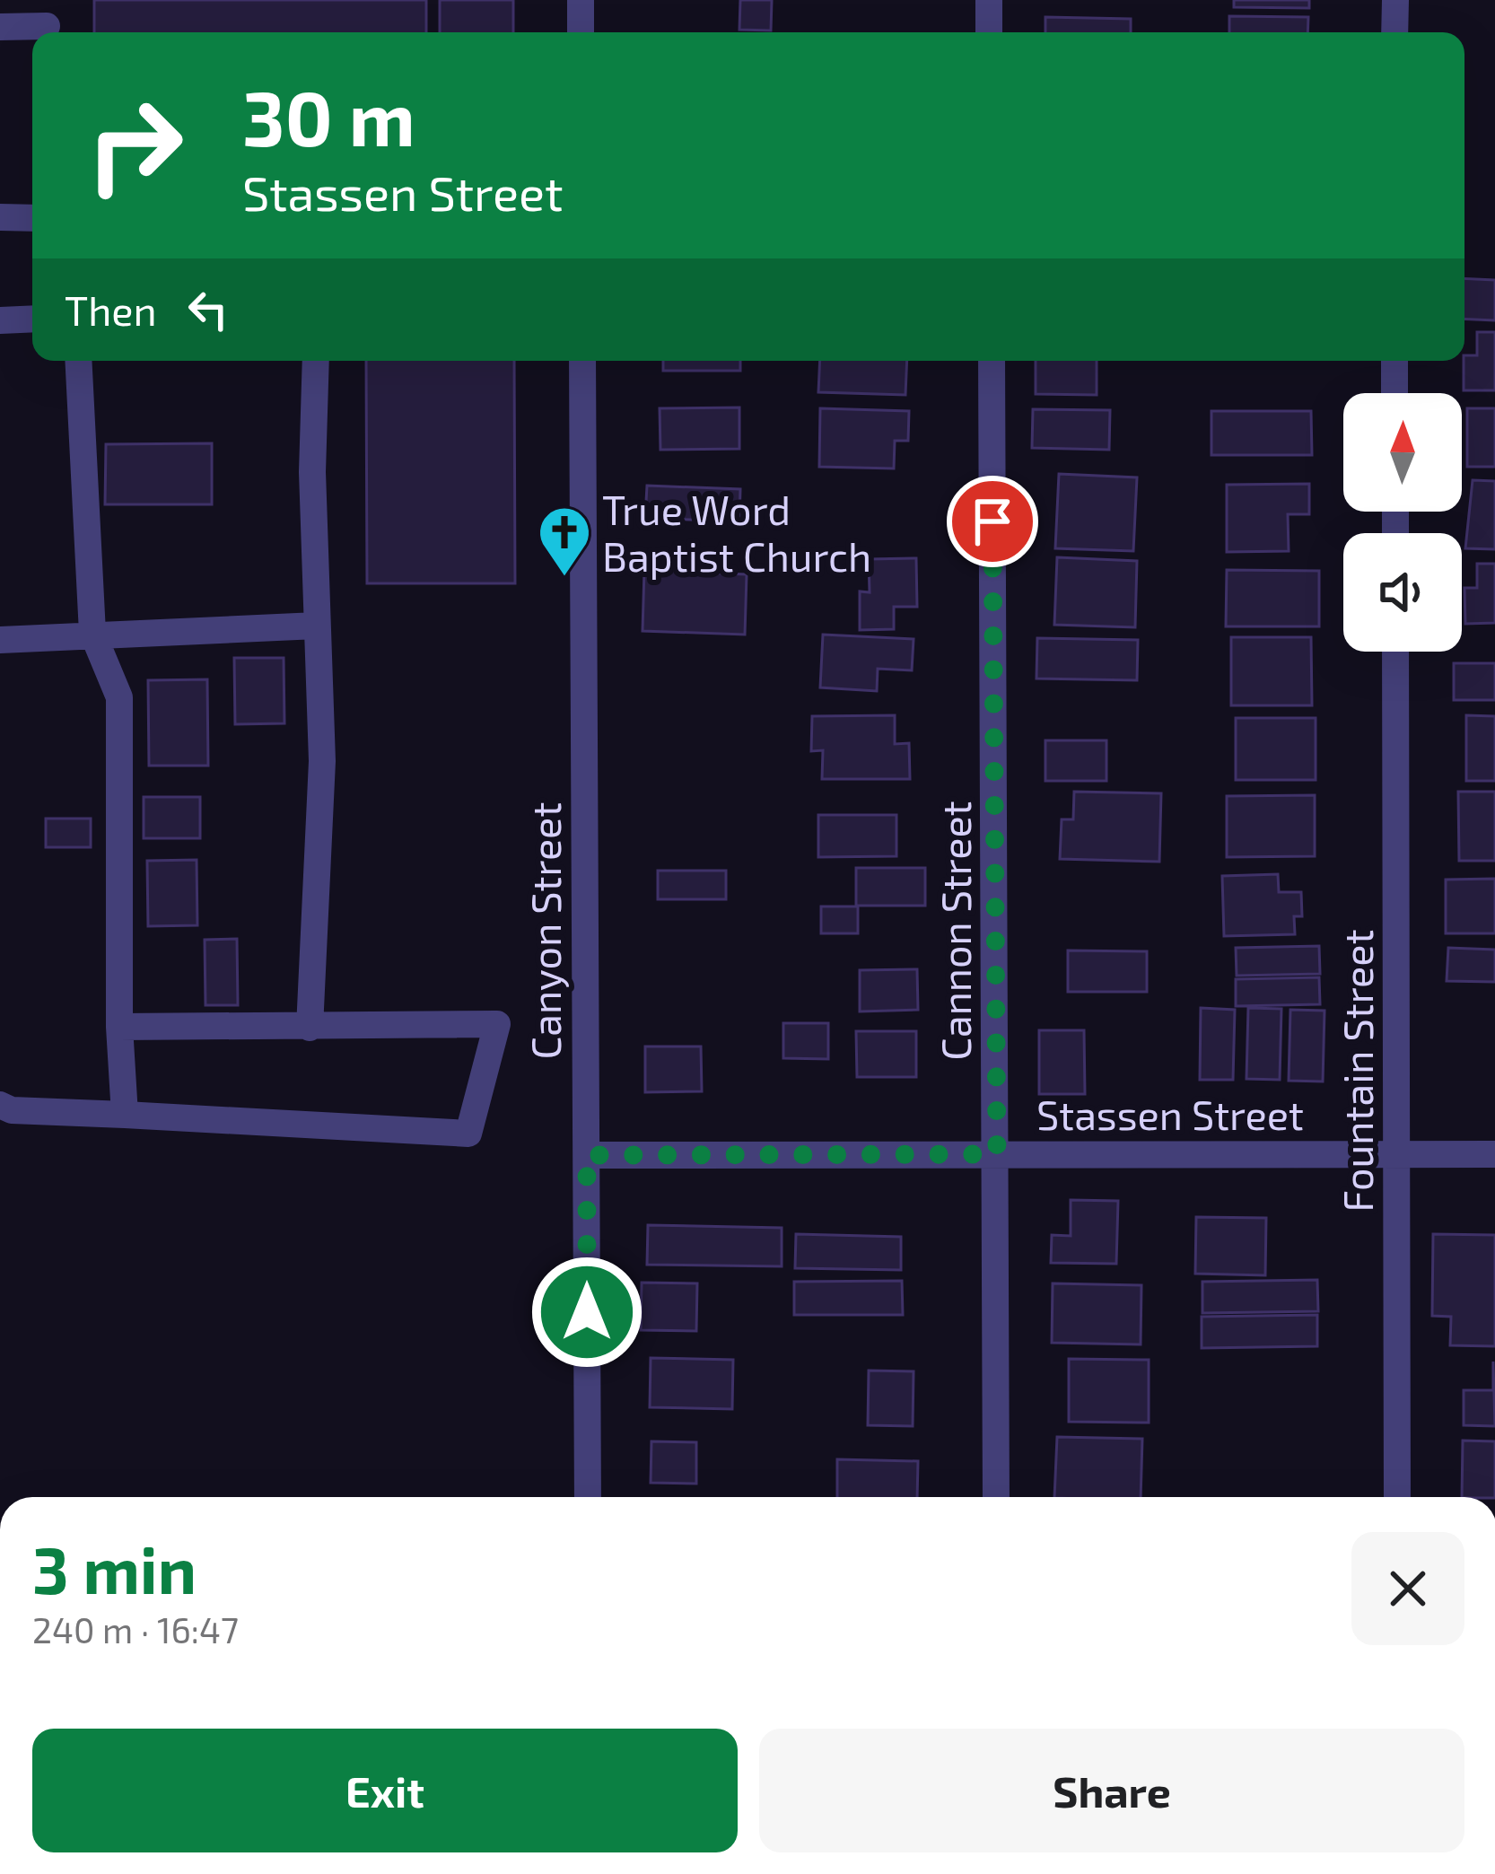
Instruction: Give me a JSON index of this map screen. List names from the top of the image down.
{
  "streets": {
    "street": [
      "Canyon Street",
      "Cannon Street",
      "Fountain Street",
      "Stassen Street"
    ]
  },
  "crossings": [
    ["Canyon Street", "Stassen Street"],
    ["Cannon Street", "Stassen Street"],
    ["Fountain Street", "Stassen Street"]
  ],
  "places": {
    "church": ["True Word Baptist Church"]
  },
  "north": "top",
  "page": {
    "turn": ["30 m", "Stassen Street"],
    "then": "Then",
    "heading": ["3 min", "240 m · 16:47"],
    "buttons": ["Exit", "Share"]
  }
}
